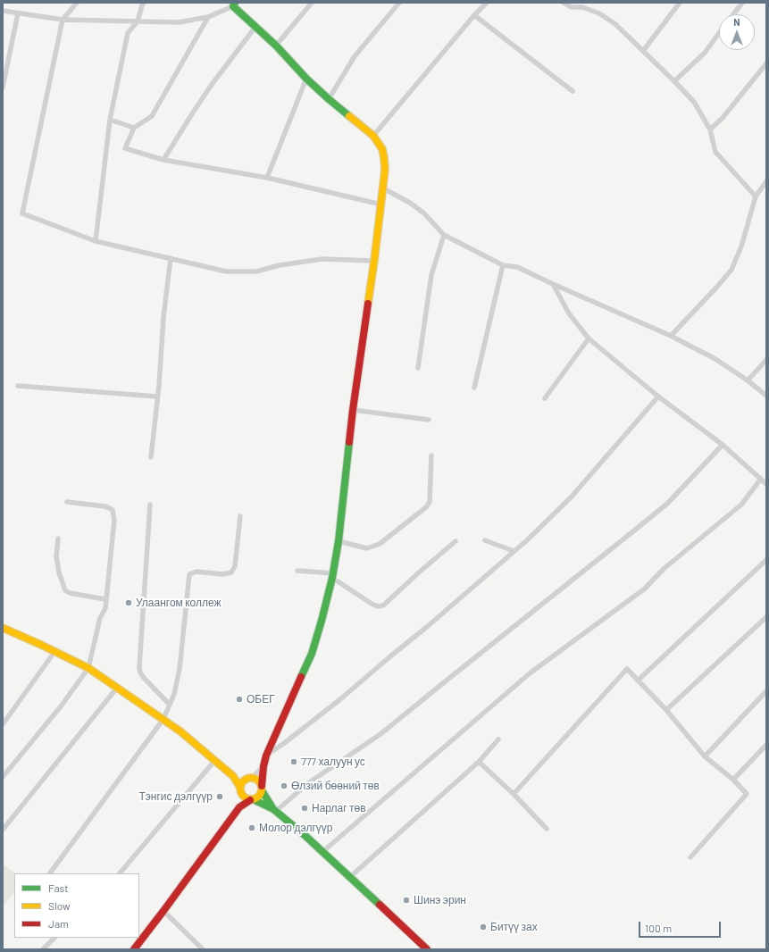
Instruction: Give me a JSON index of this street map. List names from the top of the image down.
{
  "places": [
    "Улаангом коллеж",
    "ОБЕГ",
    "777 халуун ус",
    "Өлзий бөөний төв",
    "Тэнгис дэлгүүр",
    "Нарлаг төв",
    "Молор дэлгүүр",
    "Шинэ эрин",
    "Битүү зах"
  ],
  "legend": ["Fast", "Slow", "Jam"],
  "scale_bar": "100 m",
  "north": "top"
}
